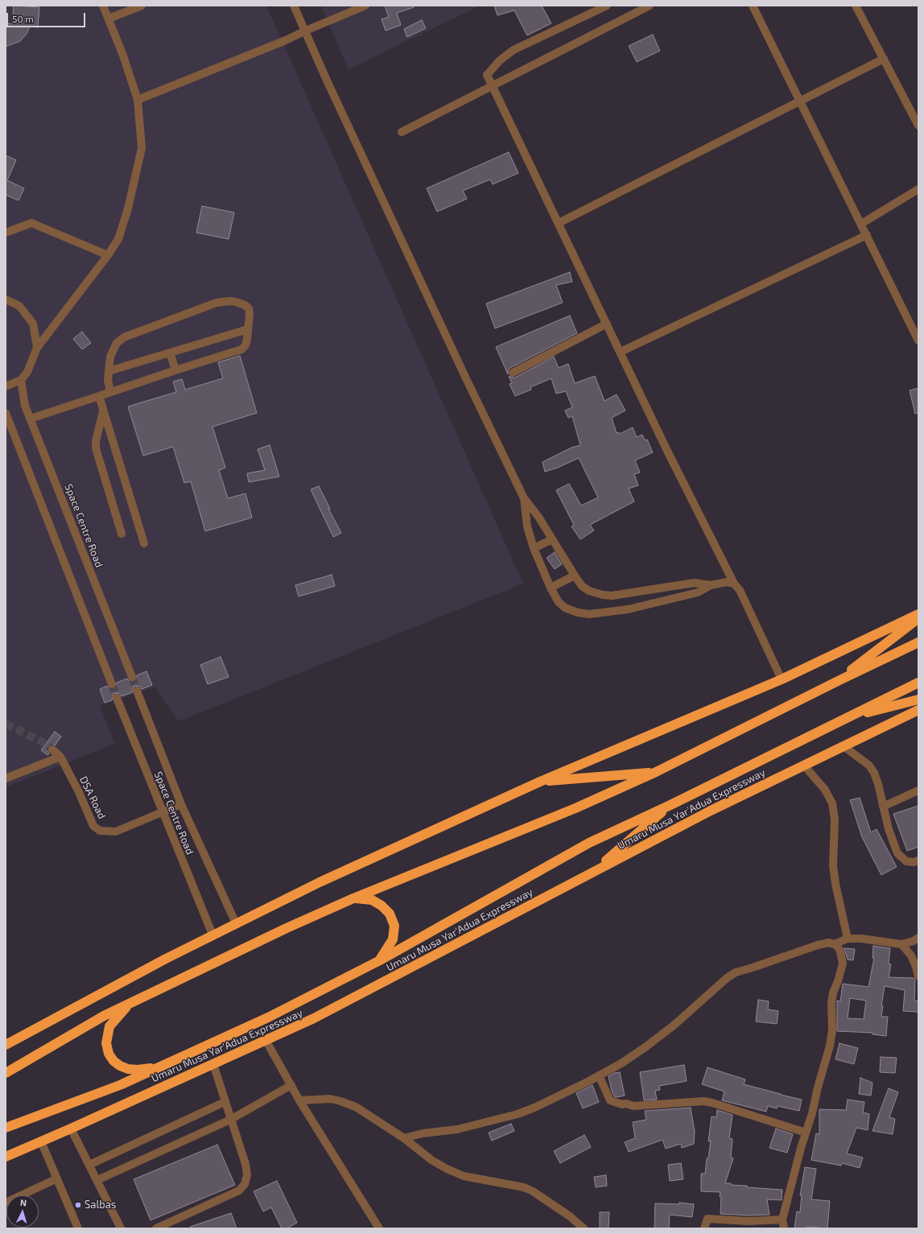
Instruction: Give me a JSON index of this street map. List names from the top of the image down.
{
  "streets": {
    "highway": ["Umaru Musa Yar'Adua Expressway"],
    "street": ["Space Centre Road", "DSA Road"]
  },
  "crossings": [
    ["Space Centre Road", "DSA Road"]
  ],
  "places": ["Salbas"],
  "scale_bar": "50 m",
  "north": "top"
}
